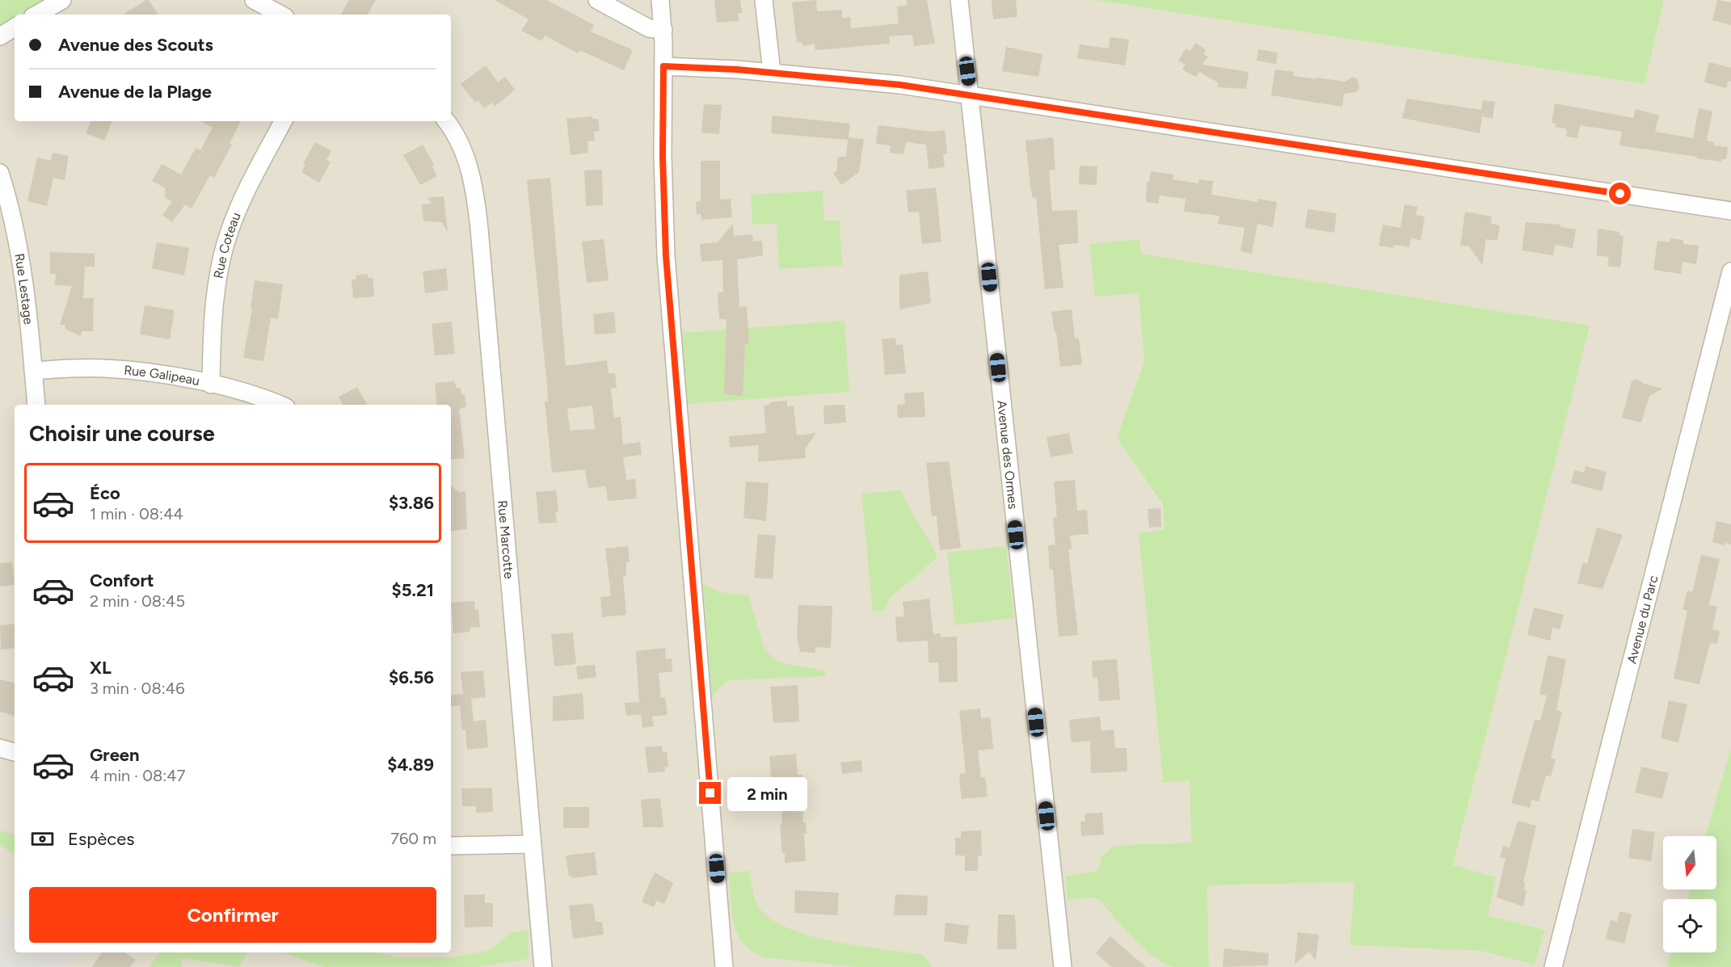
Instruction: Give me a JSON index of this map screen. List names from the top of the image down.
{
  "streets": {
    "street": [
      "Rue Coteau",
      "Rue Lestage",
      "Rue Galipeau",
      "Avenue des Ormes",
      "Rue Marcotte",
      "Avenue du Parc"
    ]
  },
  "crossings": [
    ["Rue Coteau", "Rue Galipeau"],
    ["Rue Lestage", "Rue Galipeau"]
  ],
  "north": "bottom",
  "page": {
    "banner": ["Avenue des Scouts", "Avenue de la Plage"],
    "heading": "Choisir une course",
    "list": [
      {
        "name": "Éco",
        "note": "1 min · 08:44",
        "value": "$3.86"
      },
      {
        "name": "Confort",
        "note": "2 min · 08:45",
        "value": "$5.21"
      },
      {
        "name": "XL",
        "note": "3 min · 08:46",
        "value": "$6.56"
      },
      {
        "name": "Green",
        "note": "4 min · 08:47",
        "value": "$4.89"
      }
    ],
    "bubble": "2 min",
    "pay": ["Espèces", "760 m"],
    "buttons": "Confirmer"
  }
}
